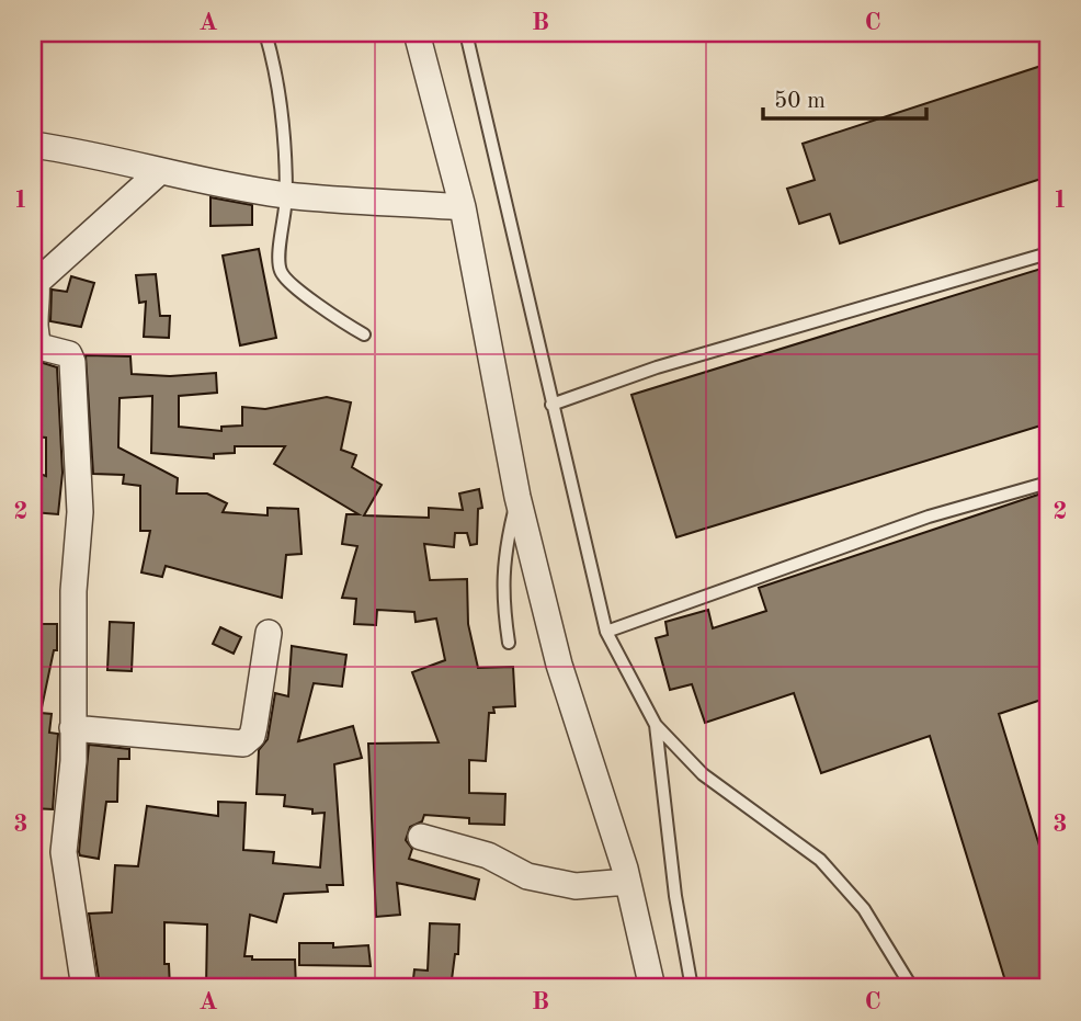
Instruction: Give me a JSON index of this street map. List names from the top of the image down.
{
  "scale_bar": "50 m",
  "grid": {
    "columns": ["A", "B", "C"],
    "rows": ["1", "2", "3"]
  }
}
